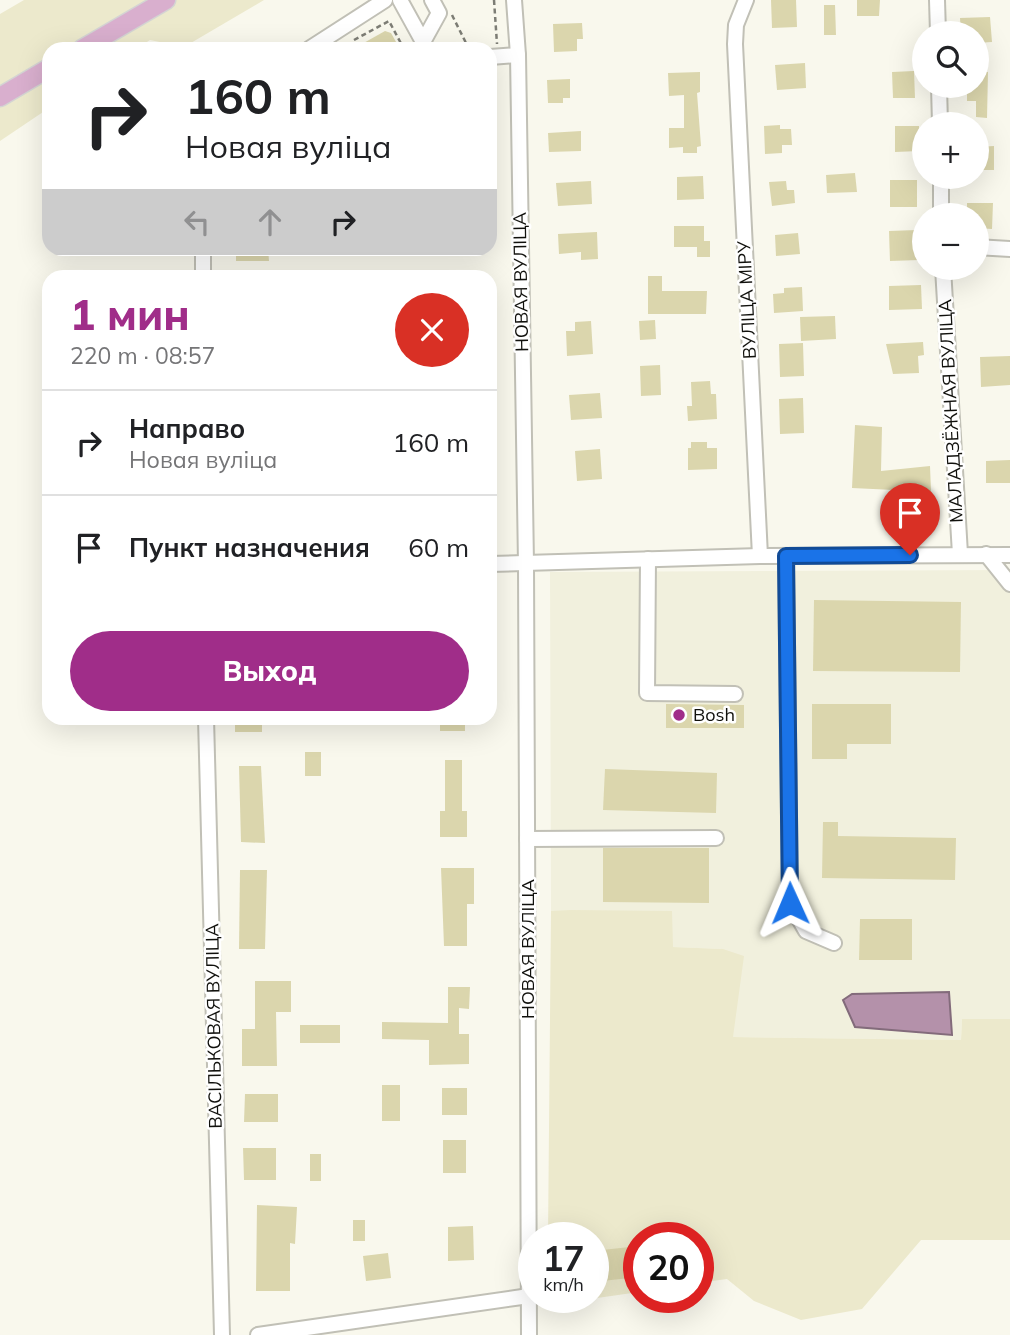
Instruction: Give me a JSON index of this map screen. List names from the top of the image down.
{
  "streets": {
    "street": [
      "НОВАЯ ВУЛІЦА",
      "ВУЛІЦА МІРУ",
      "МАЛАДЗЁЖНАЯ ВУЛІЦА",
      "ВАСІЛЬКОВАЯ ВУЛІЦА"
    ]
  },
  "places": ["Bosh"],
  "page": {
    "map_buttons": ["+", "−"],
    "turn": ["160 m", "Новая вуліца"],
    "heading": ["1 мин", "220 m · 08:57"],
    "list": [
      {
        "name": "Направо",
        "note": "Новая вуліца",
        "value": "160 m"
      },
      {
        "name": "Пункт назначения",
        "value": "60 m"
      }
    ],
    "buttons": "Выход",
    "speed": "17 km/h",
    "limit": "20"
  }
}
